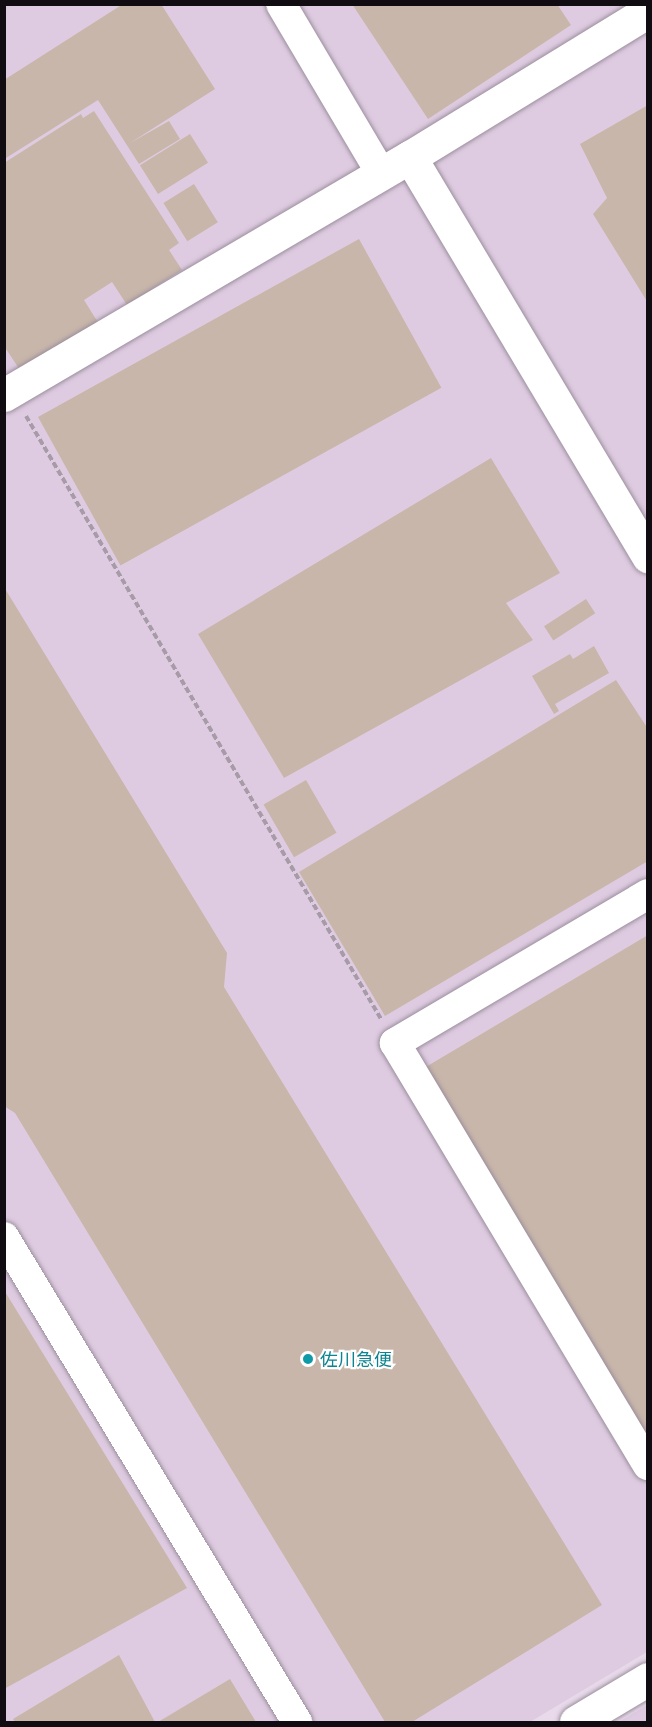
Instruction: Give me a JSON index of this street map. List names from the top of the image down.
{
  "places": ["佐川急便"]
}
